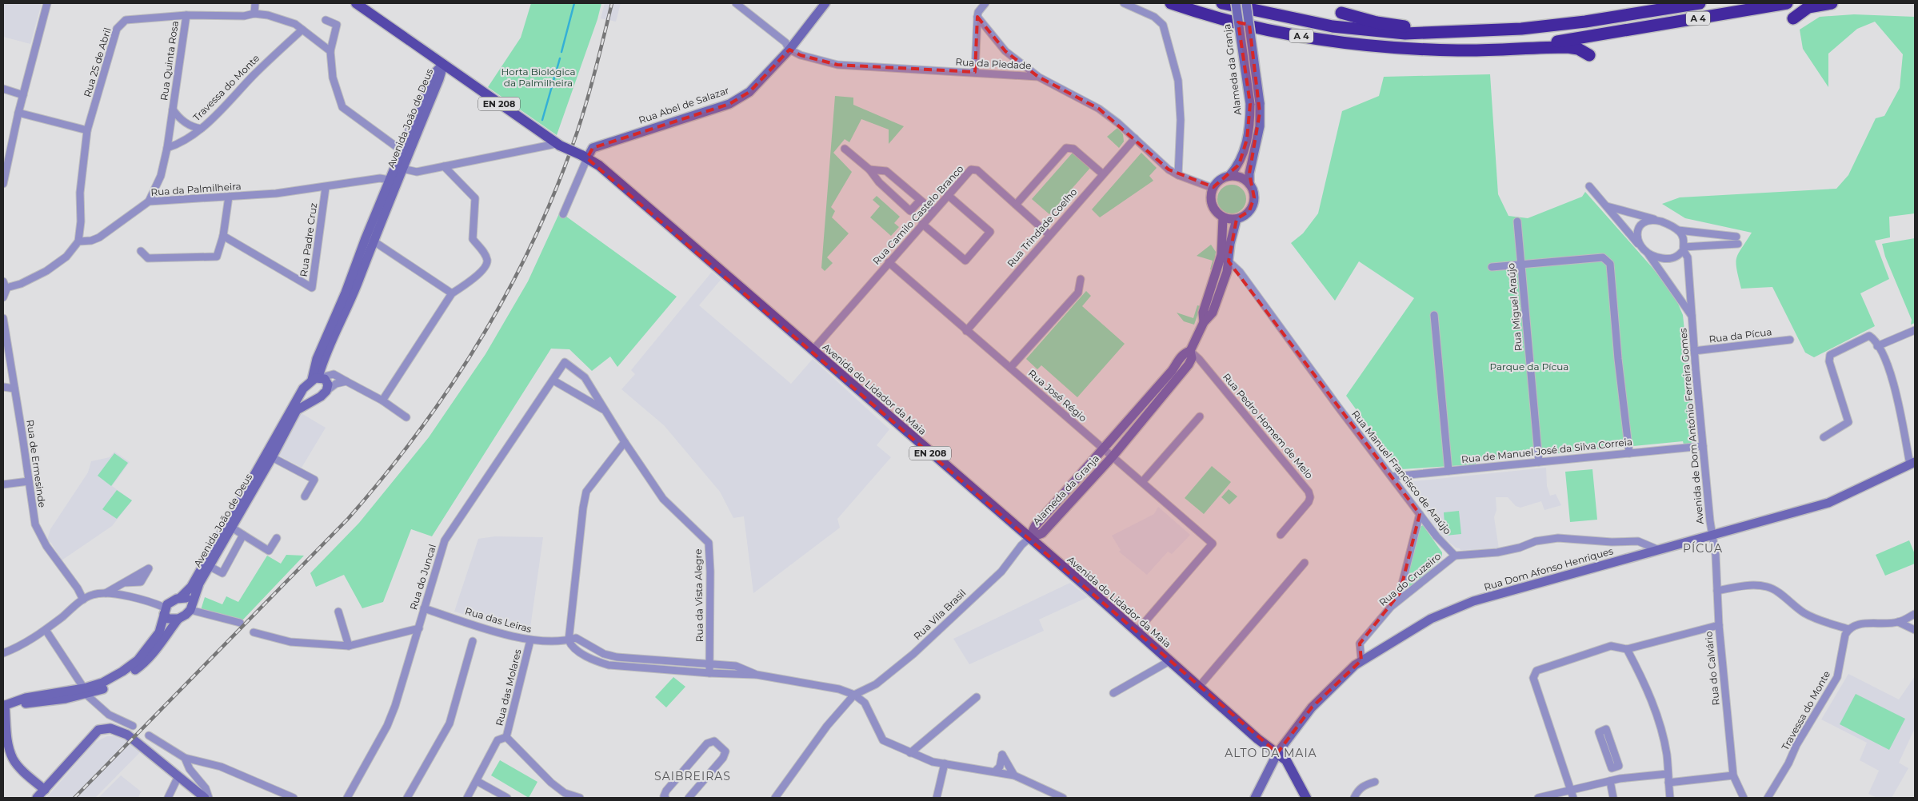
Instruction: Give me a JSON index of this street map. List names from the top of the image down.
{
  "streets": {
    "highway": ["A 4"],
    "main road": [
      "Alameda da Granja",
      "EN 208",
      "Rua Abel de Salazar",
      "Avenida João de Deus",
      "Avenida do Lidador da Maia",
      "Rua Dom Afonso Henriques"
    ],
    "street": [
      "Rua Quinta Rosa",
      "Rua 25 de Abril",
      "Rua da Piedade",
      "Travessa do Monte",
      "Rua da Palmilheira",
      "Rua Camilo Castelo Branco",
      "Rua Trindade Coelho",
      "Rua Padre Cruz",
      "Rua Miguel Araújo",
      "Rua da Pícua",
      "Rua José Régio",
      "Rua Pedro Homem de Melo",
      "Avenida de Dom António Ferreira Gomes",
      "Rua de Manuel José da Silva Correia",
      "Rua de Ermesinde",
      "Rua Manuel Francisco de Araújo",
      "Rua do Juncal",
      "Rua do Cruzeiro",
      "Rua da Vista Alegre",
      "Rua Vila Brasil",
      "Rua das Leiras",
      "Rua do Calvário",
      "Rua das Molares"
    ]
  },
  "crossings": [
    ["Rua Quinta Rosa", "Rua 25 de Abril"],
    ["Rua Quinta Rosa", "Travessa do Monte"],
    ["Rua 25 de Abril", "Travessa do Monte"],
    ["Rua 25 de Abril", "Rua da Palmilheira"],
    ["Rua da Piedade", "Alameda da Granja"],
    ["Rua da Piedade", "Rua Abel de Salazar"],
    ["Rua da Piedade", "Rua Trindade Coelho"],
    ["Alameda da Granja", "Avenida do Lidador da Maia"],
    ["Alameda da Granja", "Rua José Régio"],
    ["Alameda da Granja", "Rua Pedro Homem de Melo"],
    ["Alameda da Granja", "Rua Manuel Francisco de Araújo"],
    ["Alameda da Granja", "Rua Vila Brasil"],
    ["EN 208", "Avenida João de Deus"],
    ["EN 208", "Avenida do Lidador da Maia"],
    ["EN 208", "Rua Dom Afonso Henriques"],
    ["Rua Abel de Salazar", "Avenida do Lidador da Maia"],
    ["Avenida João de Deus", "Rua da Palmilheira"],
    ["Rua da Palmilheira", "Rua Padre Cruz"],
    ["Rua Camilo Castelo Branco", "Rua Trindade Coelho"],
    ["Rua Camilo Castelo Branco", "Avenida do Lidador da Maia"],
    ["Rua Camilo Castelo Branco", "Rua José Régio"],
    ["Rua Trindade Coelho", "Rua José Régio"],
    ["Rua Miguel Araújo", "Rua de Manuel José da Silva Correia"],
    ["Rua da Pícua", "Avenida de Dom António Ferreira Gomes"],
    ["Avenida do Lidador da Maia", "Rua José Régio"],
    ["Avenida do Lidador da Maia", "Rua Dom Afonso Henriques"],
    ["Avenida do Lidador da Maia", "Rua Vila Brasil"],
    ["Avenida de Dom António Ferreira Gomes", "Rua de Manuel José da Silva Correia"],
    ["Avenida de Dom António Ferreira Gomes", "Rua Dom Afonso Henriques"],
    ["Avenida de Dom António Ferreira Gomes", "Rua do Calvário"],
    ["Rua de Manuel José da Silva Correia", "Rua Manuel Francisco de Araújo"],
    ["Rua Manuel Francisco de Araújo", "Rua do Cruzeiro"],
    ["Rua Dom Afonso Henriques", "Rua do Cruzeiro"],
    ["Rua Dom Afonso Henriques", "Rua do Calvário"],
    ["Rua do Juncal", "Rua da Vista Alegre"],
    ["Rua do Juncal", "Rua das Leiras"],
    ["Rua da Vista Alegre", "Rua das Leiras"],
    ["Rua Vila Brasil", "Rua das Leiras"],
    ["Rua das Leiras", "Rua das Molares"]
  ],
  "districts": ["PÍCUA", "ALTO DA MAIA", "SAIBREIRAS"],
  "parks": ["Horta Biológica da Palmilheira", "Parque da Pícua"]
}
